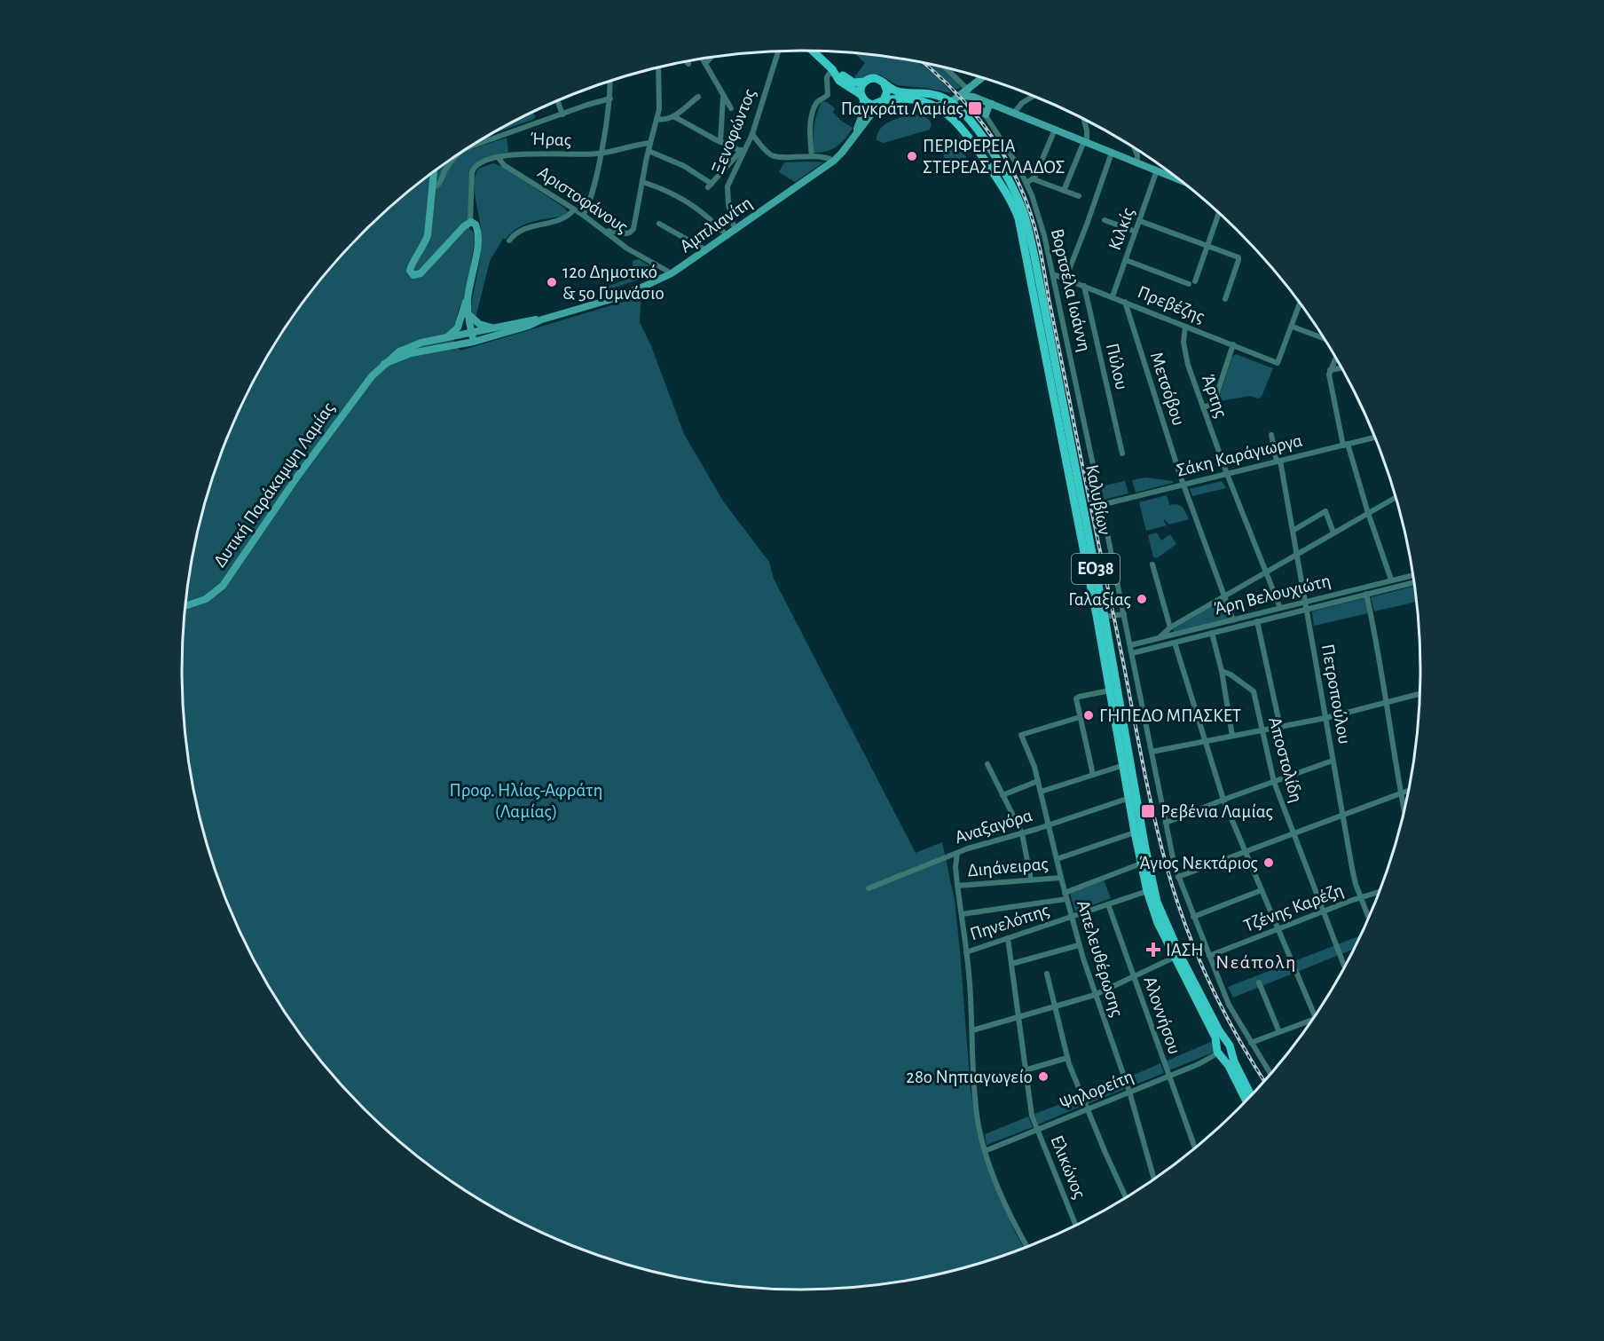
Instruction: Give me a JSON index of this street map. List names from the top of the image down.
{
  "streets": {
    "main road": [
      "Αμπλιανίτη",
      "Δυτική Παράκαμψη Λαμίας",
      "Καλυβίων",
      "ΕΟ38"
    ],
    "street": [
      "Ξενοφώντος",
      "Ήρας",
      "Αριστοφάνους",
      "Κιλκίς",
      "Βορτσέλα Ιωάννη",
      "Πρεβέζης",
      "Πύλου",
      "Μετσόβου",
      "Άρτης",
      "Σάκη Καράγιωργα",
      "Άρη Βελουχιώτη",
      "Πετροπούλου",
      "Αποστολίδη",
      "Αναξαγόρα",
      "Διηάνειρας",
      "Τζένης Καρέζη",
      "Πηνελόπης",
      "Απελευθέρωσης",
      "Αλοννήσου",
      "Ψηλορείτη",
      "Ελικώνος"
    ]
  },
  "crossings": [
    ["Ξενοφώντος", "Αμπλιανίτη"],
    ["Ήρας", "Αριστοφάνους"],
    ["Αριστοφάνους", "Αμπλιανίτη"],
    ["Αμπλιανίτη", "Δυτική Παράκαμψη Λαμίας"],
    ["Αμπλιανίτη", "Καλυβίων"],
    ["Αμπλιανίτη", "ΕΟ38"],
    ["Κιλκίς", "Πρεβέζης"],
    ["Βορτσέλα Ιωάννη", "Πρεβέζης"],
    ["Βορτσέλα Ιωάννη", "Σάκη Καράγιωργα"],
    ["Βορτσέλα Ιωάννη", "Άρη Βελουχιώτη"],
    ["Βορτσέλα Ιωάννη", "Τζένης Καρέζη"],
    ["Πρεβέζης", "Πύλου"],
    ["Πρεβέζης", "Μετσόβου"],
    ["Πρεβέζης", "Άρτης"],
    ["Μετσόβου", "Σάκη Καράγιωργα"],
    ["Μετσόβου", "Άρη Βελουχιώτη"],
    ["Άρτης", "Σάκη Καράγιωργα"],
    ["Άρτης", "Άρη Βελουχιώτη"],
    ["Σάκη Καράγιωργα", "Πετροπούλου"],
    ["Καλυβίων", "ΕΟ38"],
    ["Καλυβίων", "Αναξαγόρα"],
    ["Καλυβίων", "Πηνελόπης"],
    ["Καλυβίων", "Ψηλορείτη"],
    ["Άρη Βελουχιώτη", "Πετροπούλου"],
    ["Πετροπούλου", "Τζένης Καρέζη"],
    ["Αποστολίδη", "Τζένης Καρέζη"],
    ["Αναξαγόρα", "Απελευθέρωσης"],
    ["Διηάνειρας", "Απελευθέρωσης"],
    ["Πηνελόπης", "Απελευθέρωσης"],
    ["Πηνελόπης", "Αλοννήσου"],
    ["Πηνελόπης", "Ελικώνος"],
    ["Απελευθέρωσης", "Ψηλορείτη"],
    ["Αλοννήσου", "Ψηλορείτη"],
    ["Ψηλορείτη", "Ελικώνος"]
  ],
  "districts": ["Νεάπολη"],
  "parks": ["Προφ. Ηλίας-Αφράτη (Λαμίας)"],
  "places": {
    "transit": ["Παγκράτι Λαμίας", "Ρεβένια Λαμίας"],
    "other": [
      "ΠΕΡΙΦΕΡΕΙΑ ΣΤΕΡΕΑΣ ΕΛΛΑΔΟΣ",
      "12ο Δημοτικό & 5ο Γυμνάσιο",
      "Γαλαξίας",
      "ΓΗΠΕΔΟ ΜΠΑΣΚΕΤ",
      "Άγιος Νεκτάριος",
      "28ο Νηπιαγωγείο"
    ],
    "health": ["ΙΑΣΗ"]
  }
}
